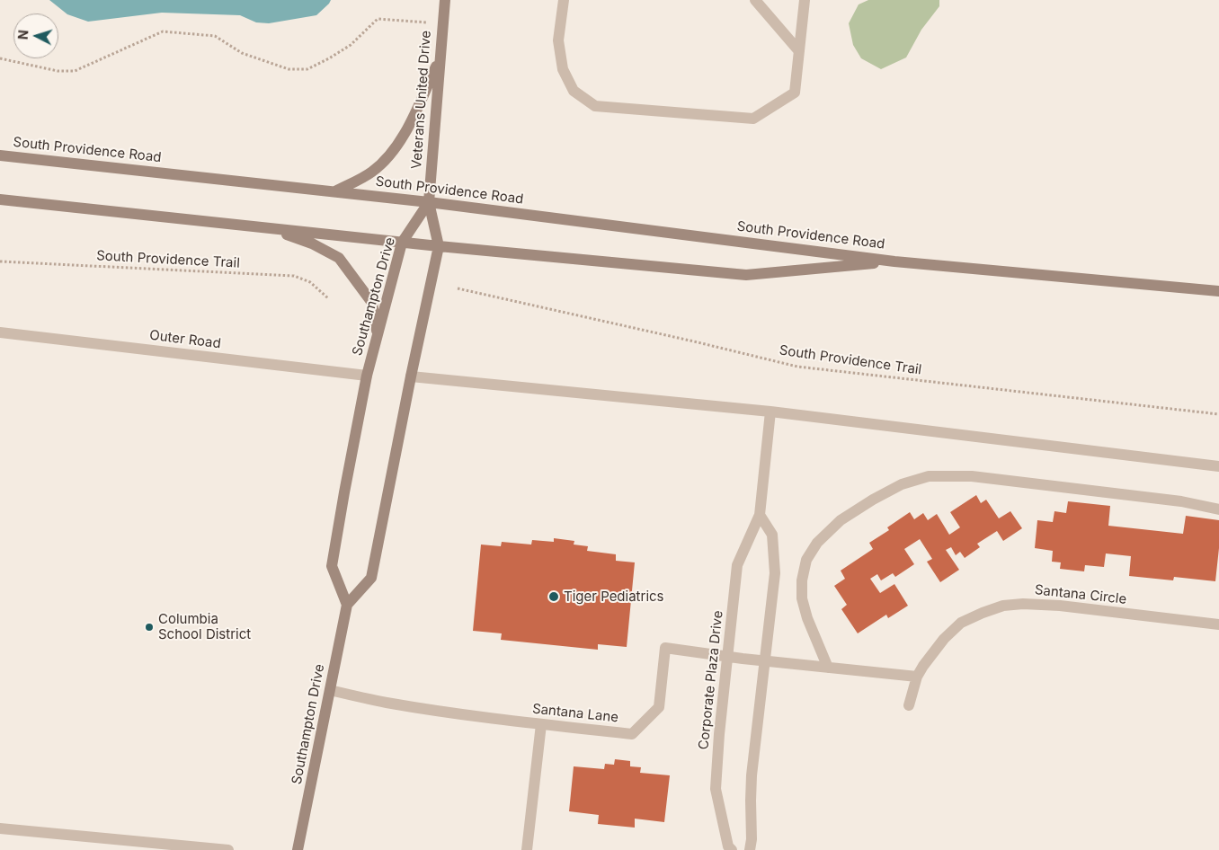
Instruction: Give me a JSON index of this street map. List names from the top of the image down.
{
  "streets": {
    "main road": ["Veterans United Drive", "South Providence Road", "Southampton Drive"],
    "street": [
      "Outer Road",
      "Santana Circle",
      "Corporate Plaza Drive",
      "Santana Lane"
    ],
    "path": ["South Providence Trail"]
  },
  "crossings": [
    ["Veterans United Drive", "South Providence Road"],
    ["Veterans United Drive", "Southampton Drive"],
    ["South Providence Road", "Southampton Drive"],
    ["Southampton Drive", "Outer Road"],
    ["Southampton Drive", "Santana Lane"],
    ["Santana Circle", "Santana Lane"],
    ["Corporate Plaza Drive", "Santana Lane"]
  ],
  "places": ["Tiger Pediatrics", "Columbia School District"],
  "north": "left"
}
